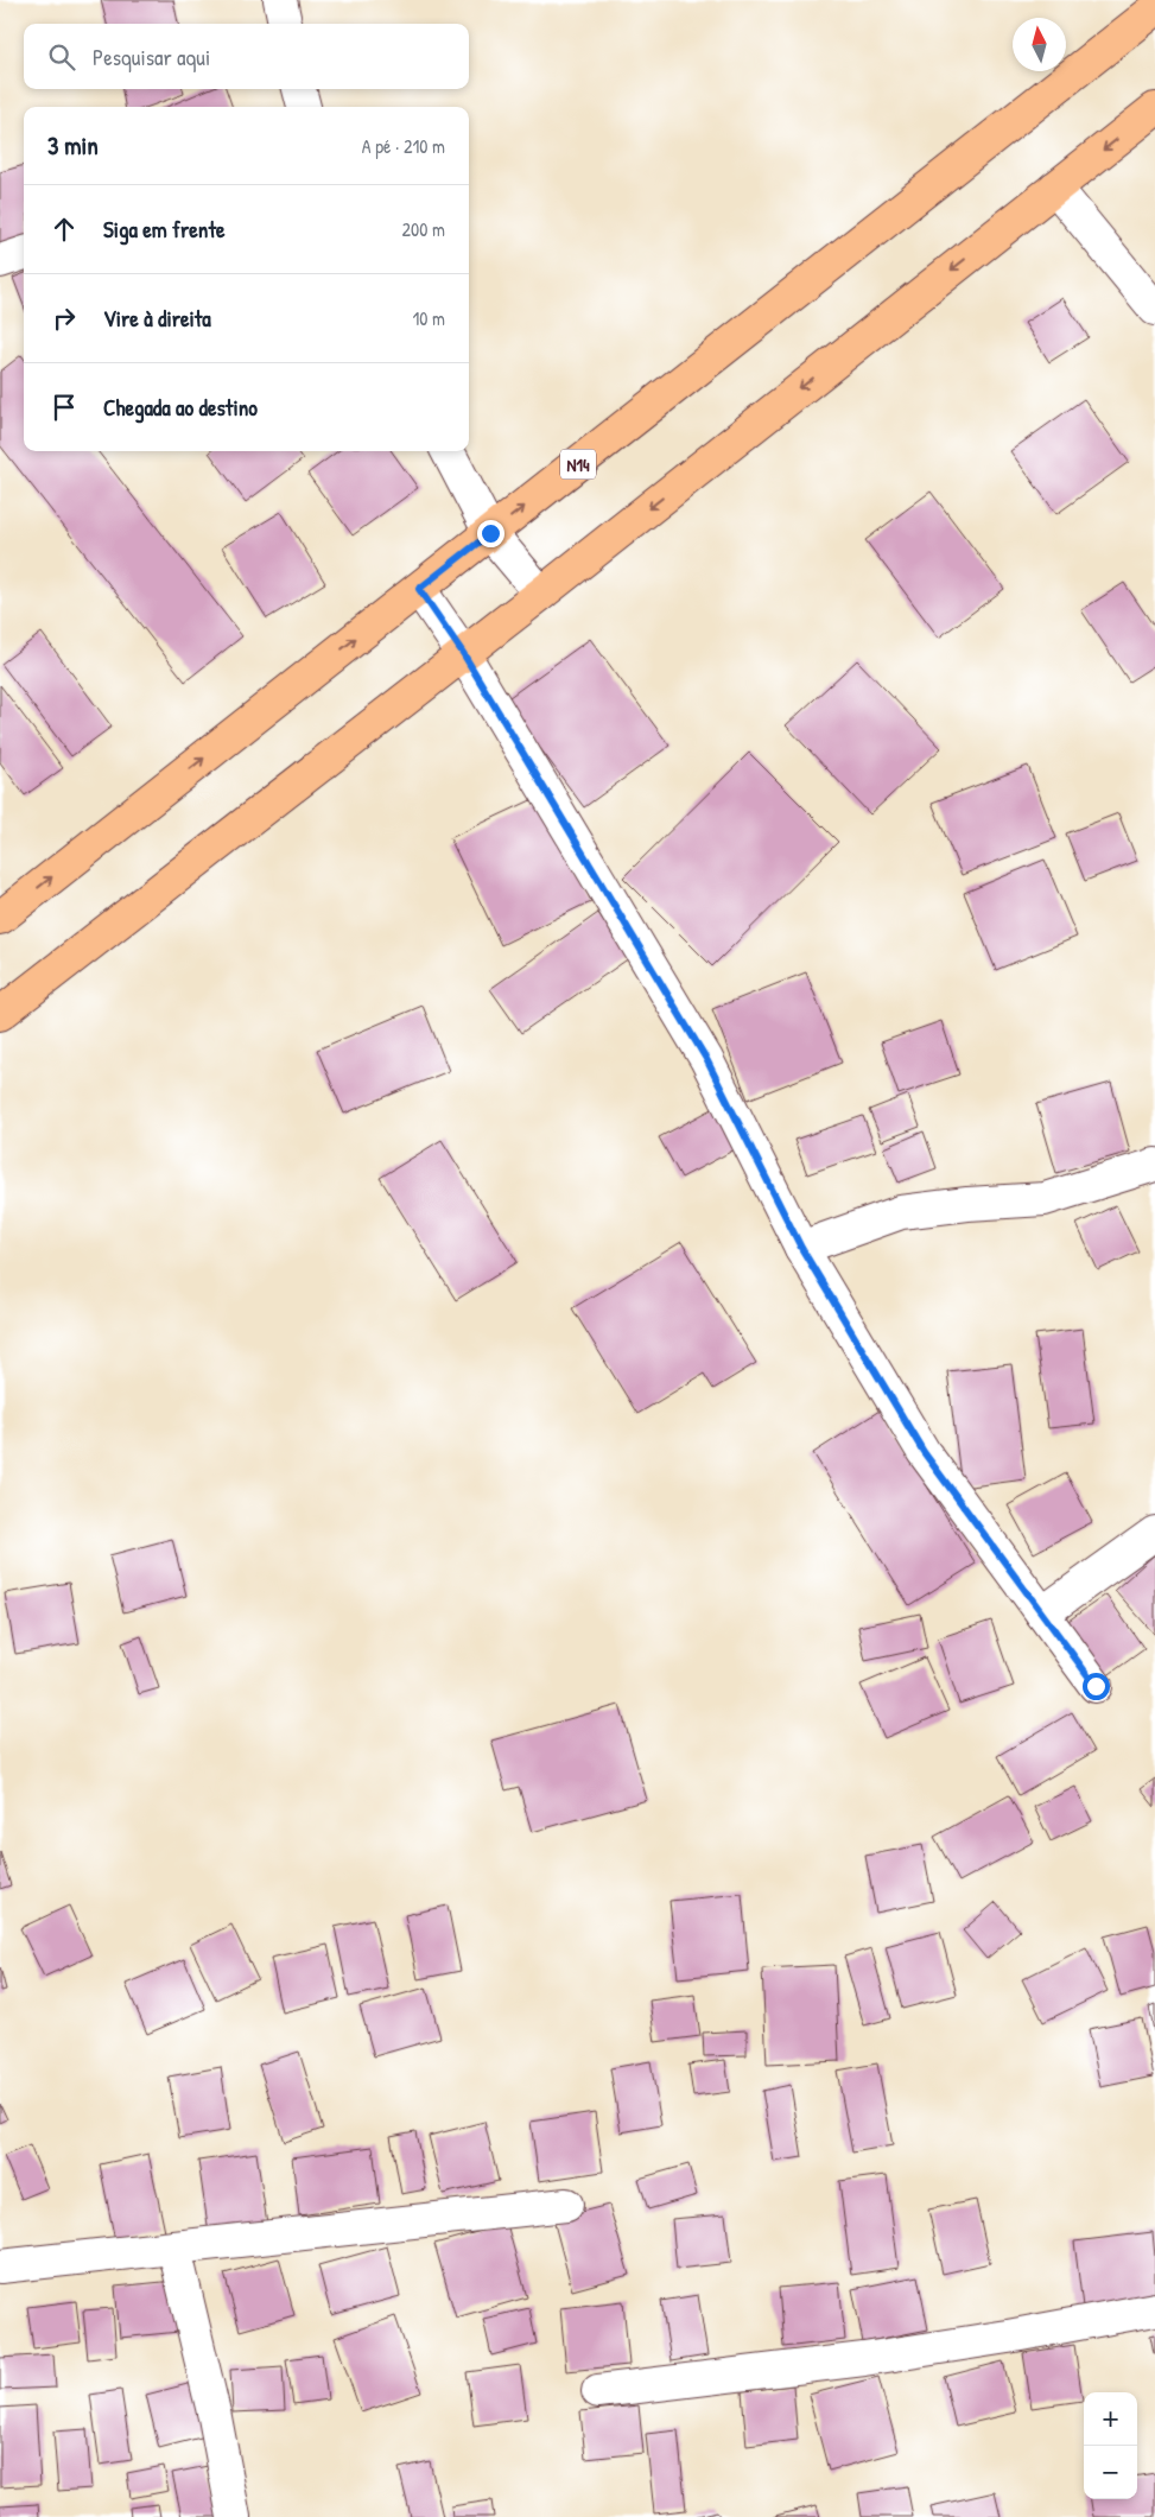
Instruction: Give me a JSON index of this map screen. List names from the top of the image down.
{
  "streets": {
    "main road": ["N14"]
  },
  "north": "top",
  "page": {
    "search": "Pesquisar aqui",
    "heading": ["3 min", "A pé · 210 m"],
    "list": [
      ["Siga em frente", "200 m"],
      ["Vire à direita", "10 m"],
      "Chegada ao destino"
    ],
    "map_buttons": ["+", "−"]
  }
}
